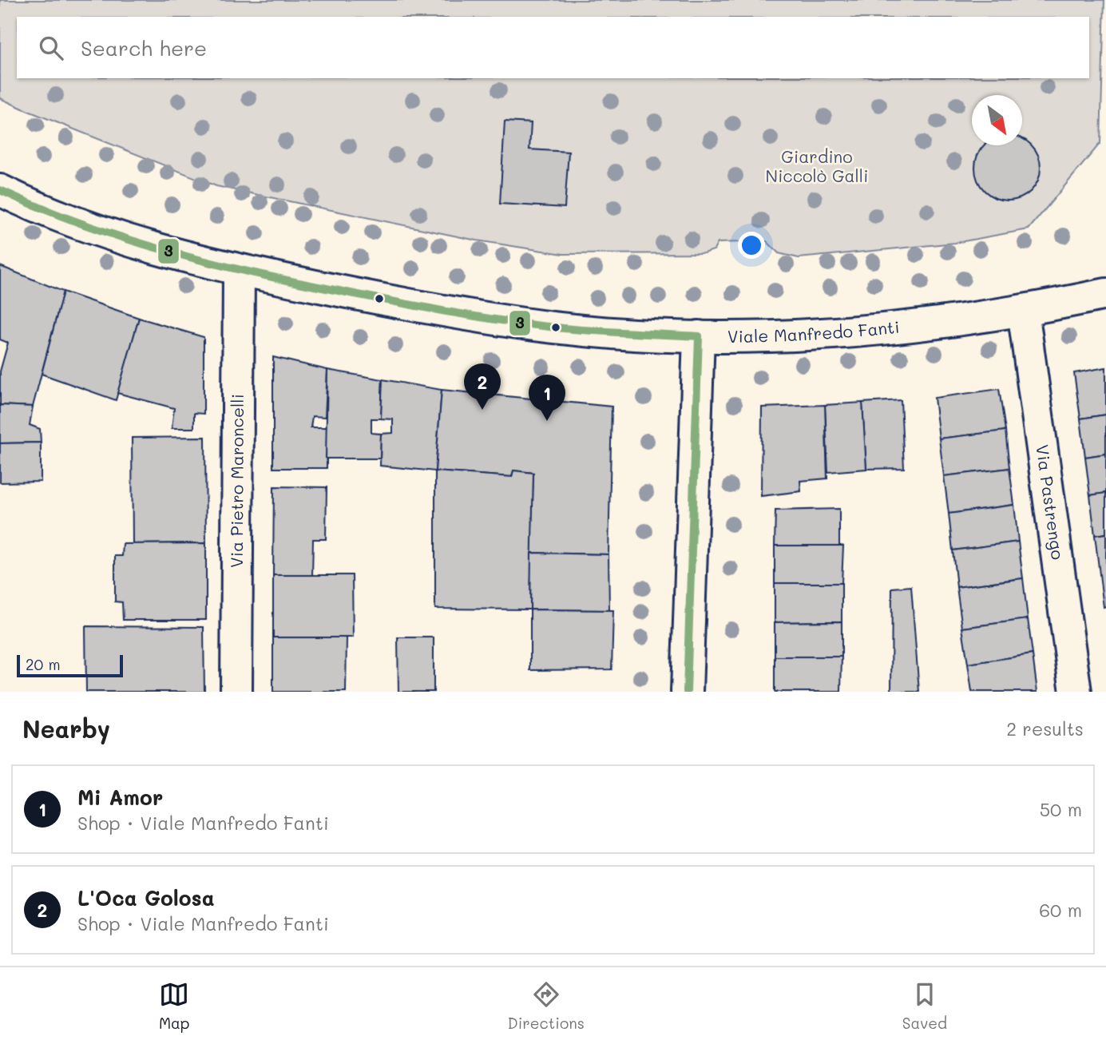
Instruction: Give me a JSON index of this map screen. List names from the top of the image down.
{
  "streets": {
    "street": ["Viale Manfredo Fanti", "Via Pietro Maroncelli", "Via Pastrengo"]
  },
  "crossings": [
    ["Viale Manfredo Fanti", "Via Pietro Maroncelli"],
    ["Viale Manfredo Fanti", "Via Pastrengo"]
  ],
  "parks": ["Giardino Niccolò Galli"],
  "lines": ["transit line 3"],
  "scale_bar": "20 m",
  "north": "bottom right",
  "page": {
    "search": "Search here",
    "pins": ["2", "1"],
    "scale": "20 m",
    "heading": ["Nearby", "2 results"],
    "list": [
      {
        "mark": "1",
        "name": "Mi Amor",
        "note": "Shop · Viale Manfredo Fanti",
        "value": "50 m"
      },
      {
        "mark": "2",
        "name": "L'Oca Golosa",
        "note": "Shop · Viale Manfredo Fanti",
        "value": "60 m"
      }
    ],
    "nav": ["Map", "Directions", "Saved"]
  }
}
